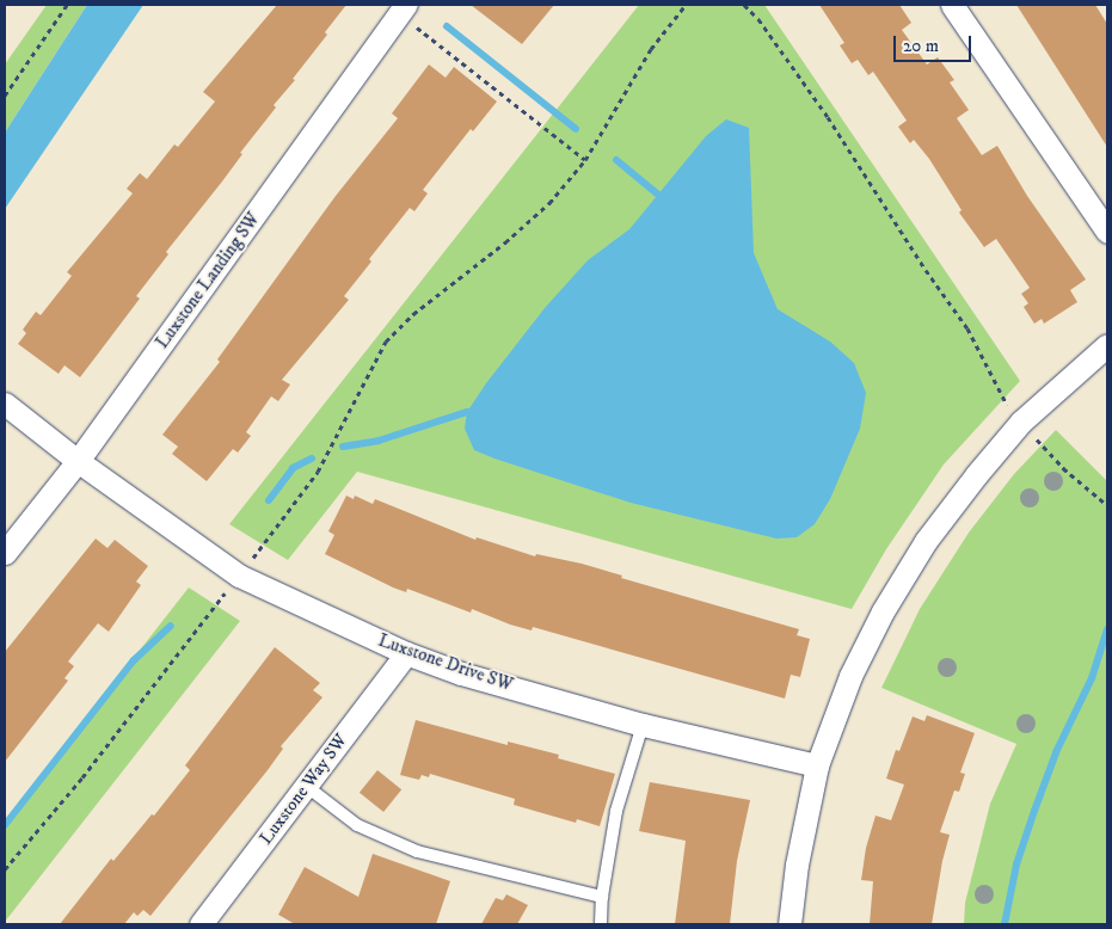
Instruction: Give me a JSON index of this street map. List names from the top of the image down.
{
  "streets": {
    "street": ["Luxstone Landing SW", "Luxstone Drive SW", "Luxstone Way SW"]
  },
  "crossings": [
    ["Luxstone Landing SW", "Luxstone Drive SW"],
    ["Luxstone Drive SW", "Luxstone Way SW"]
  ],
  "scale_bar": "20 m"
}
